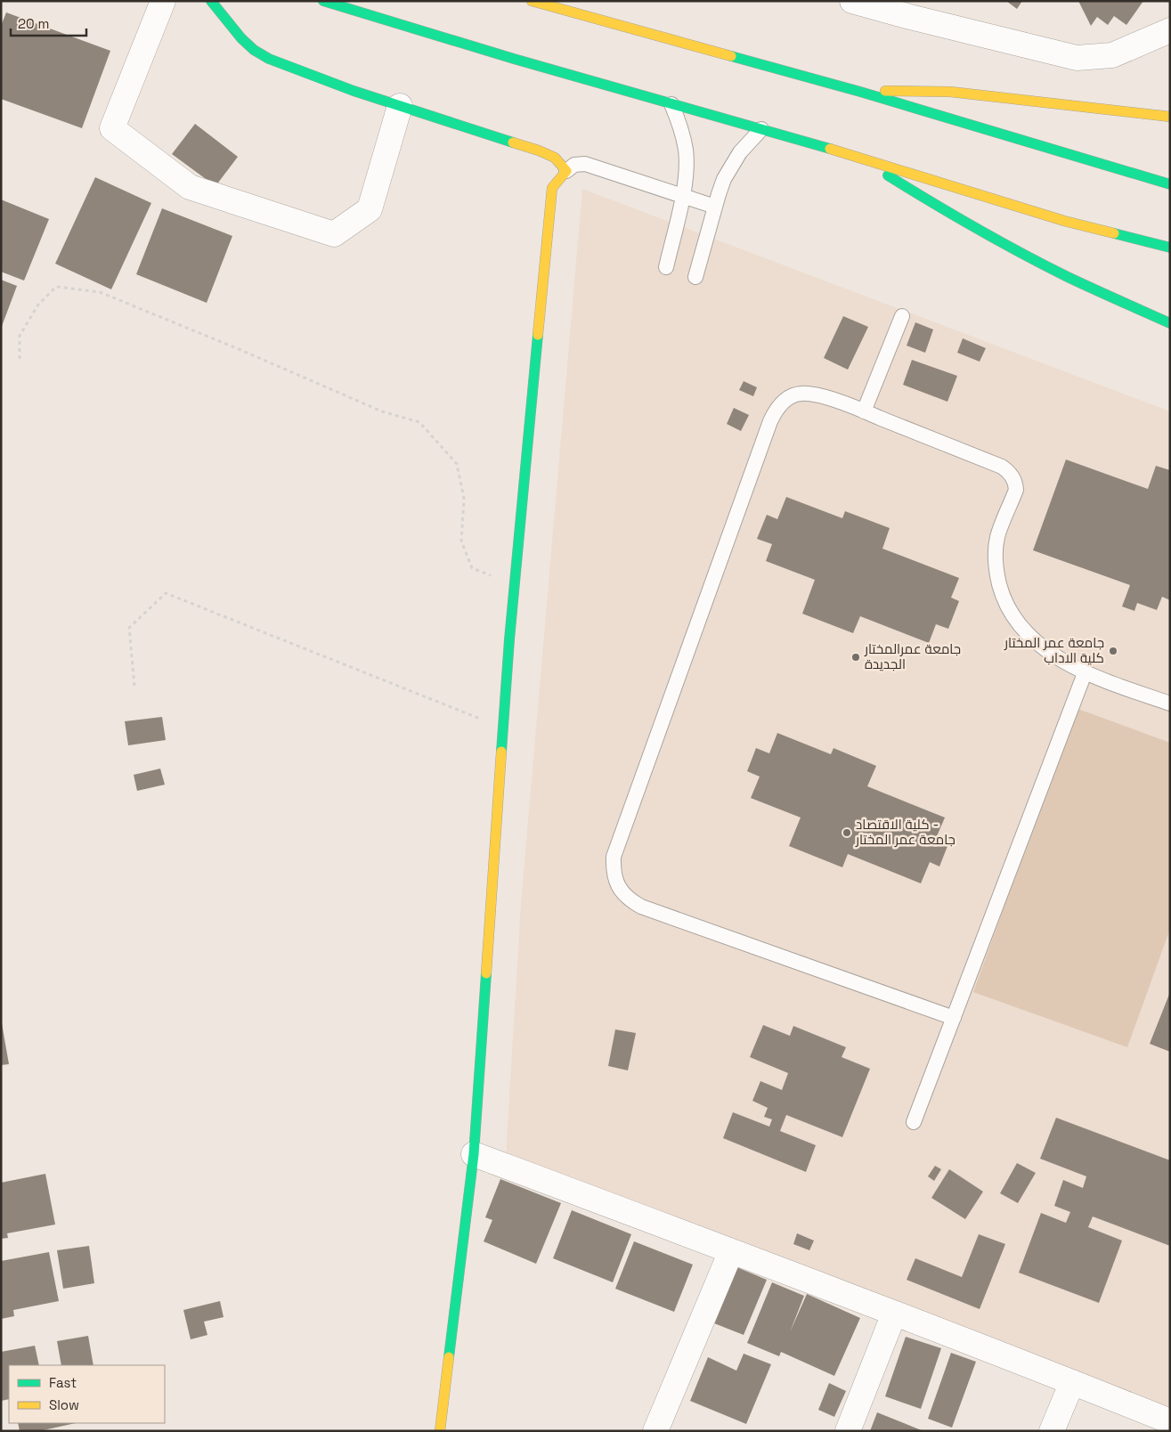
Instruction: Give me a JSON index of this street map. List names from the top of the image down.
{
  "places": ["جامعة عمر المختار كلية الاداب", "جامعة عمرالمختار الجديدة", "كلية الاقتصاد - جامعة عمر المختار"],
  "legend": ["Fast", "Slow"],
  "scale_bar": "20 m"
}
